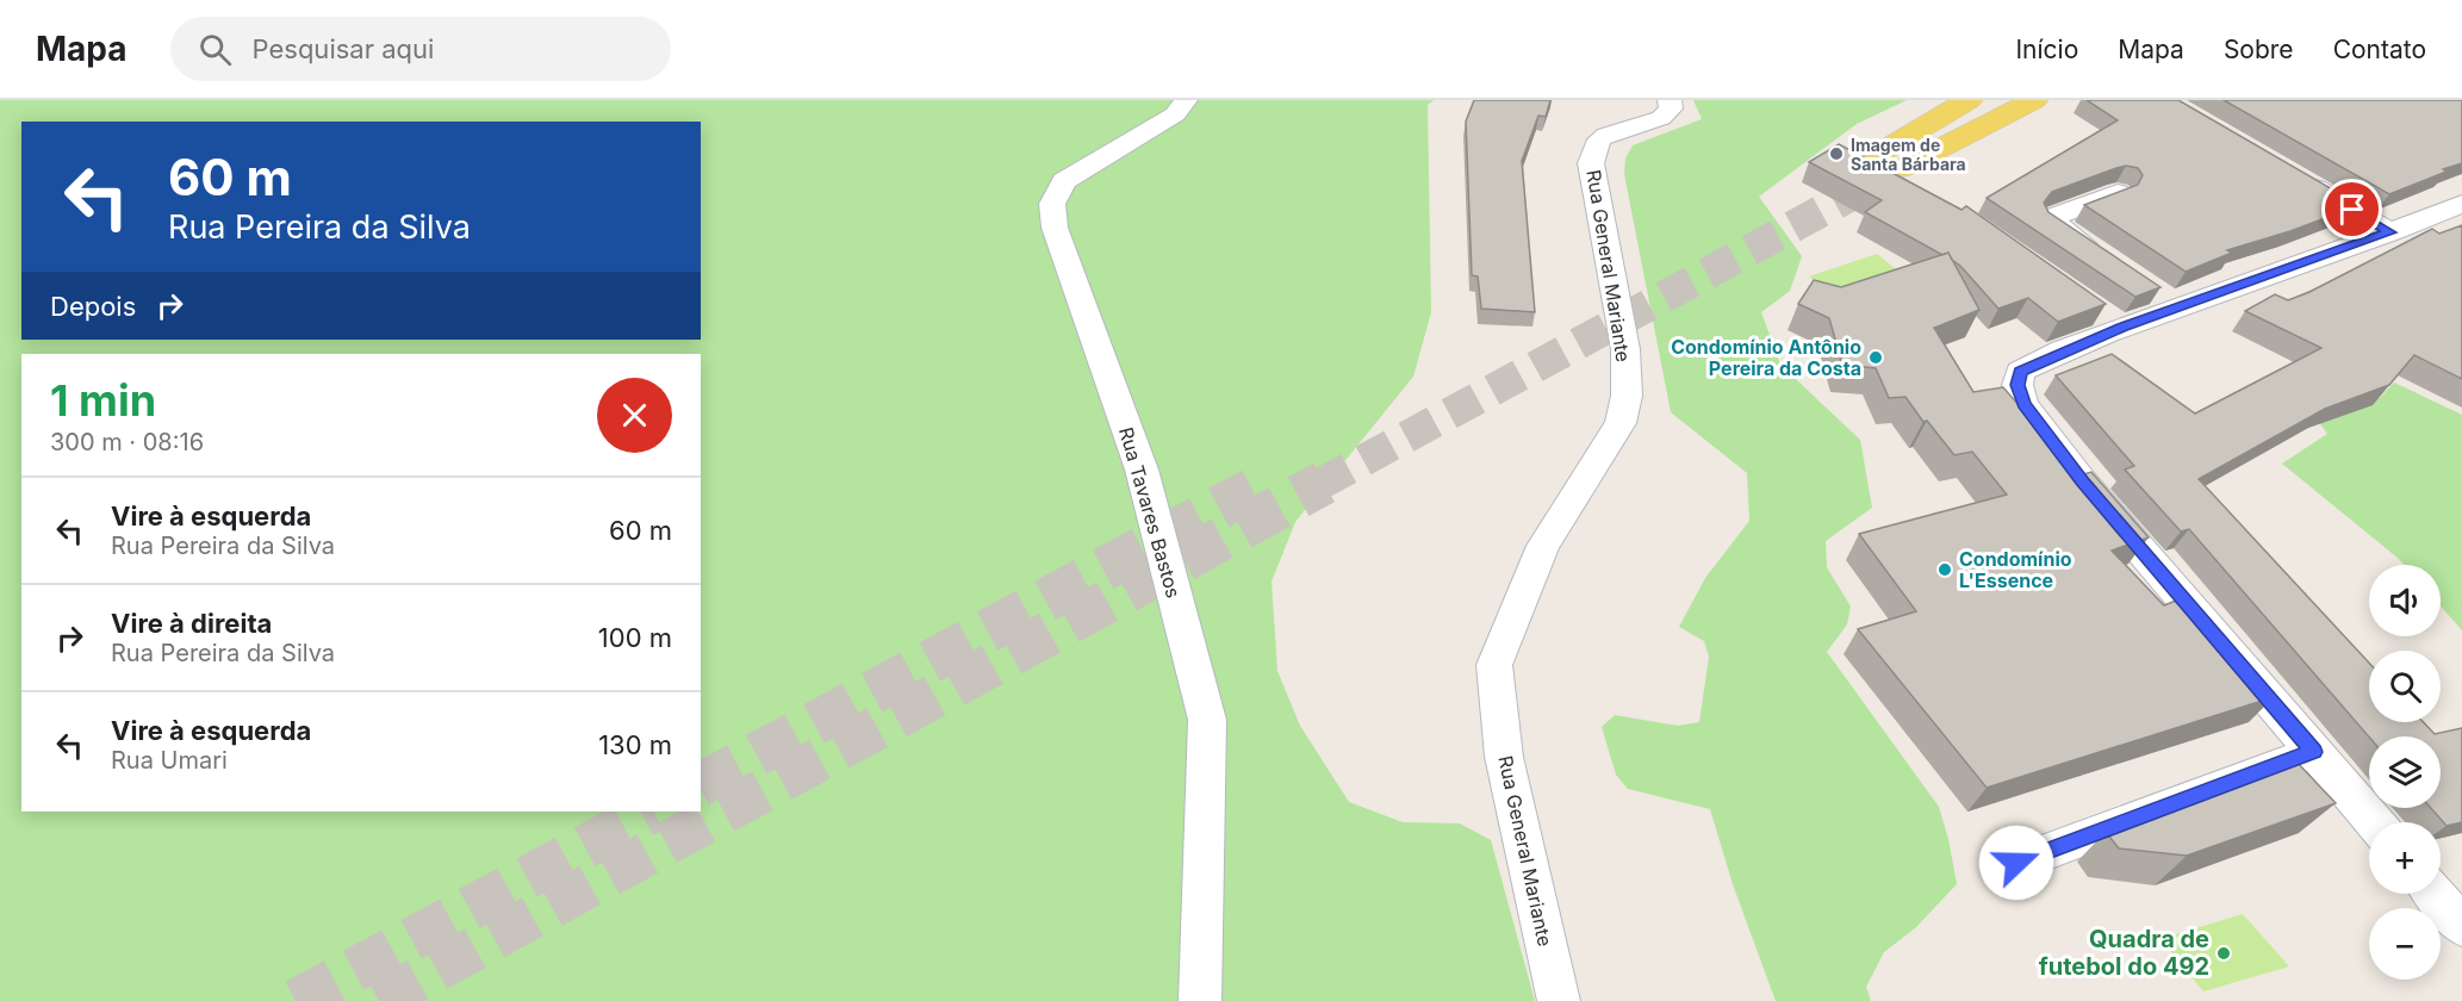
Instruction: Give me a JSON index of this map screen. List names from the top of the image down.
{
  "streets": {
    "street": ["Rua General Mariante", "Rua Tavares Bastos"]
  },
  "places": [
    "Imagem de Santa Bárbara",
    "Condomínio Antônio Pereira da Costa",
    "Condomínio L'Essence",
    "Quadra de futebol do 492"
  ],
  "page": {
    "header": "Mapa",
    "search": "Pesquisar aqui",
    "nav": [
      "Início",
      "Mapa",
      "Sobre",
      "Contato"
    ],
    "turn": ["60 m", "Rua Pereira da Silva"],
    "then": "Depois",
    "heading": ["1 min", "300 m · 08:16"],
    "list": [
      {
        "name": "Vire à esquerda",
        "note": "Rua Pereira da Silva",
        "value": "60 m"
      },
      {
        "name": "Vire à direita",
        "note": "Rua Pereira da Silva",
        "value": "100 m"
      },
      {
        "name": "Vire à esquerda",
        "note": "Rua Umari",
        "value": "130 m"
      }
    ],
    "map_buttons": ["+", "−"]
  }
}
